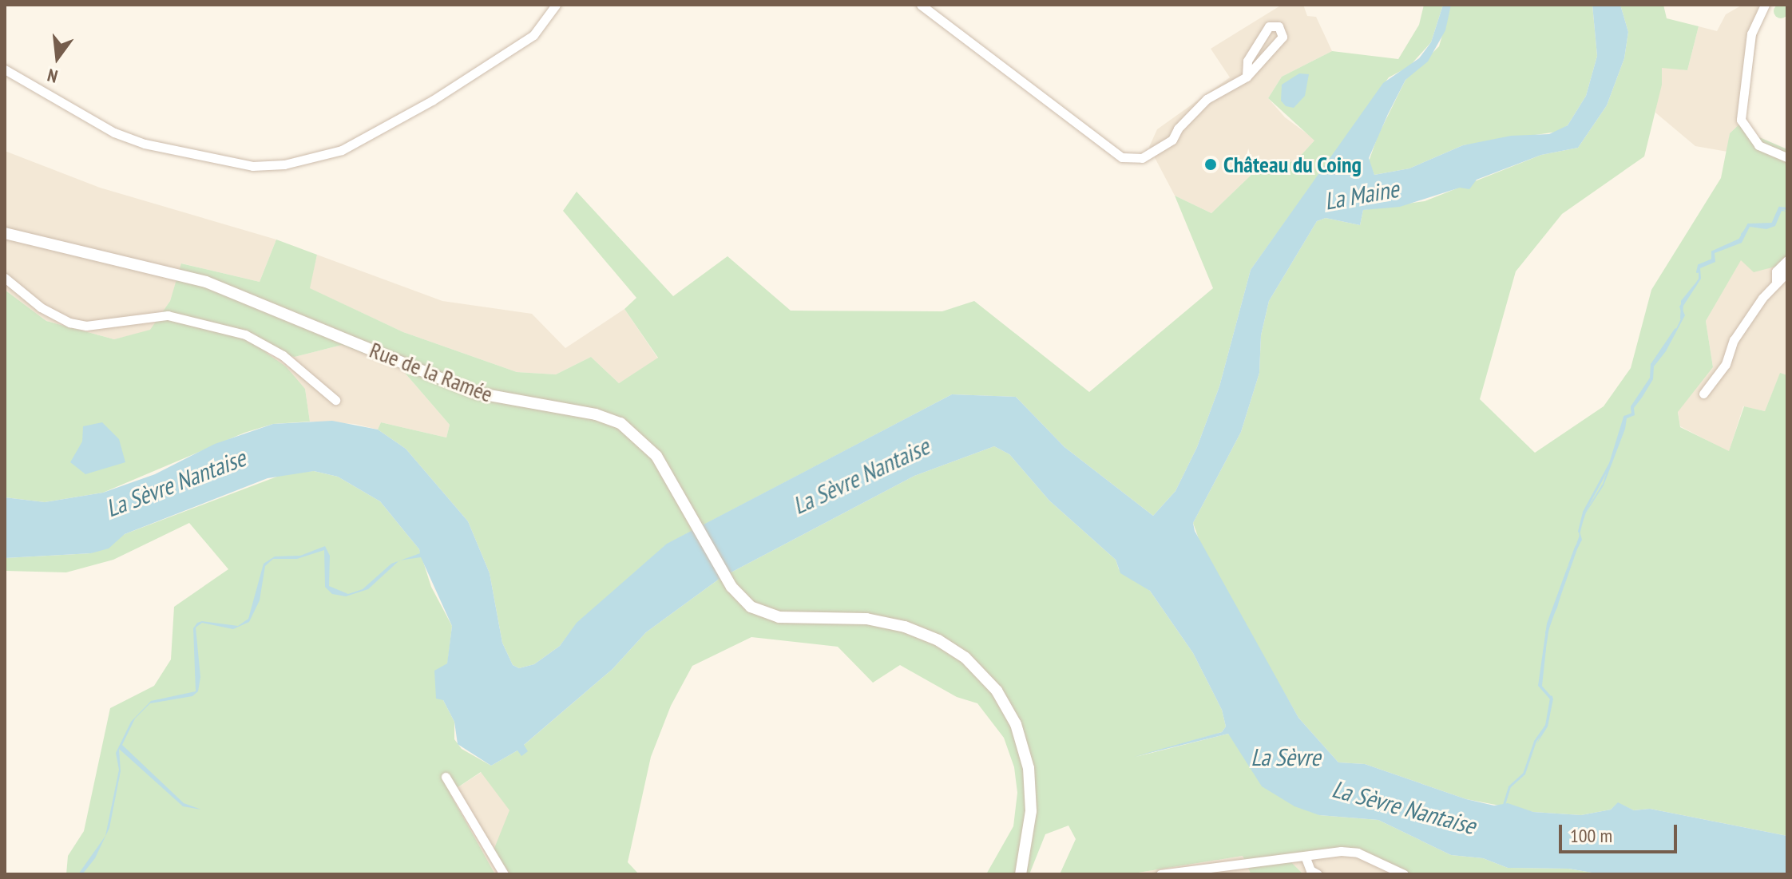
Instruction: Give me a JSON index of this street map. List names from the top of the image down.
{
  "streets": {
    "main road": ["Rue de la Ramée"]
  },
  "water": ["La Maine", "La Sèvre Nantaise", "La Sèvre"],
  "places": ["Château du Coing"],
  "scale_bar": "100 m",
  "north": "bottom"
}
